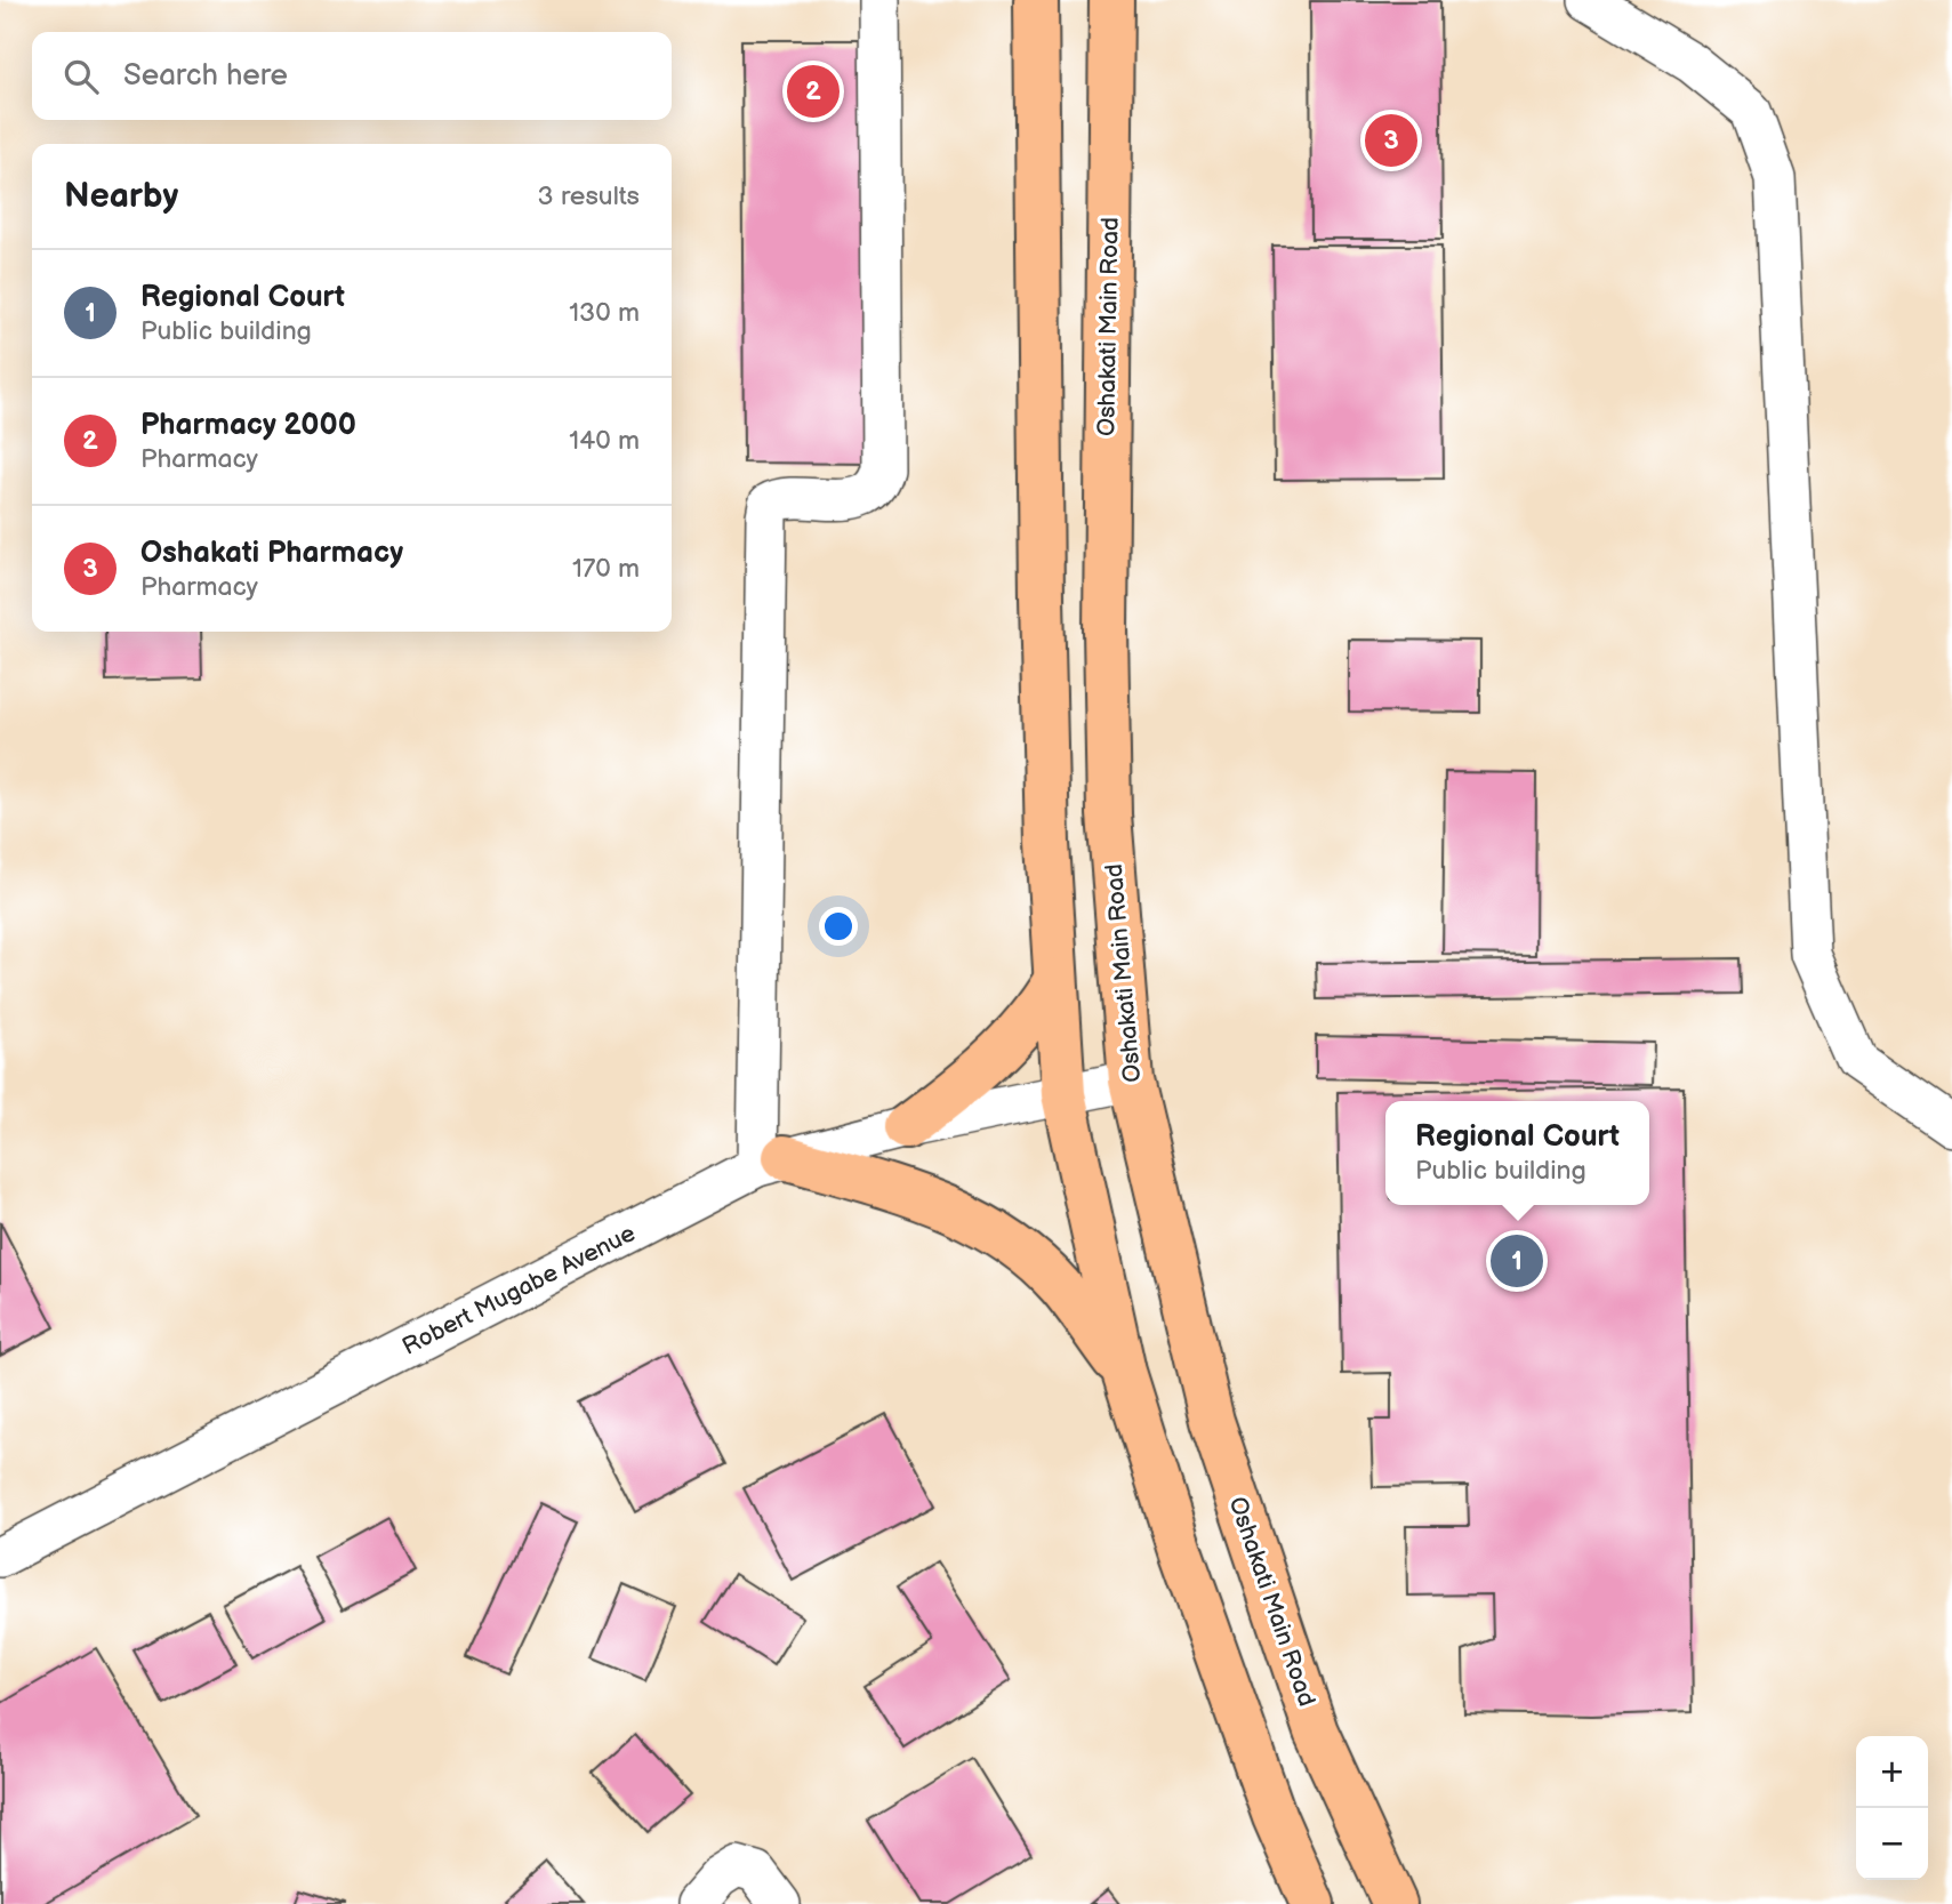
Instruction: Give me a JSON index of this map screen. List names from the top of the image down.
{
  "streets": {
    "main road": ["Oshakati Main Road"],
    "street": ["Robert Mugabe Avenue"]
  },
  "crossings": [
    ["Oshakati Main Road", "Robert Mugabe Avenue"]
  ],
  "page": {
    "search": "Search here",
    "pins": ["2", "3", "1"],
    "heading": ["Nearby", "3 results"],
    "list": [
      {
        "mark": "1",
        "name": "Regional Court",
        "note": "Public building",
        "value": "130 m"
      },
      {
        "mark": "2",
        "name": "Pharmacy 2000",
        "note": "Pharmacy",
        "value": "140 m"
      },
      {
        "mark": "3",
        "name": "Oshakati Pharmacy",
        "note": "Pharmacy",
        "value": "170 m"
      }
    ],
    "popup": ["Regional Court", "Public building"],
    "map_buttons": ["+", "−"]
  }
}
